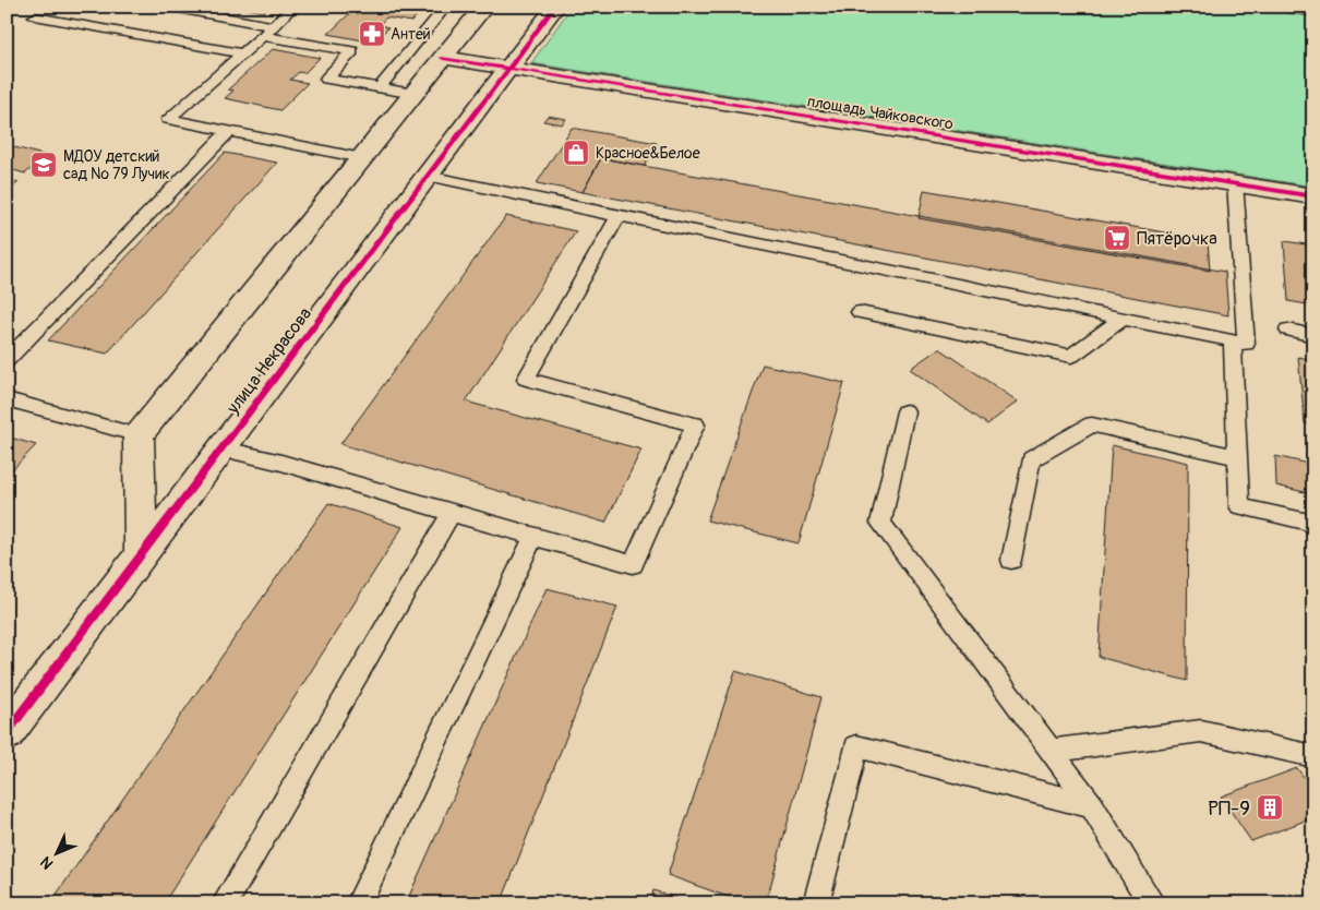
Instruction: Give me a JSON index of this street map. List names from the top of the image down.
{
  "streets": {
    "street": ["площадь Чайковского", "улица Некрасова"]
  },
  "crossings": [
    ["площадь Чайковского", "улица Некрасова"]
  ],
  "places": {
    "pharmacy": ["Антей"],
    "shop": ["Красное&Белое"],
    "school or university": ["МДОУ детский сад № 79 Лучик"],
    "supermarket": ["Пятёрочка"],
    "building": ["РП-9"]
  },
  "north": "bottom left"
}
